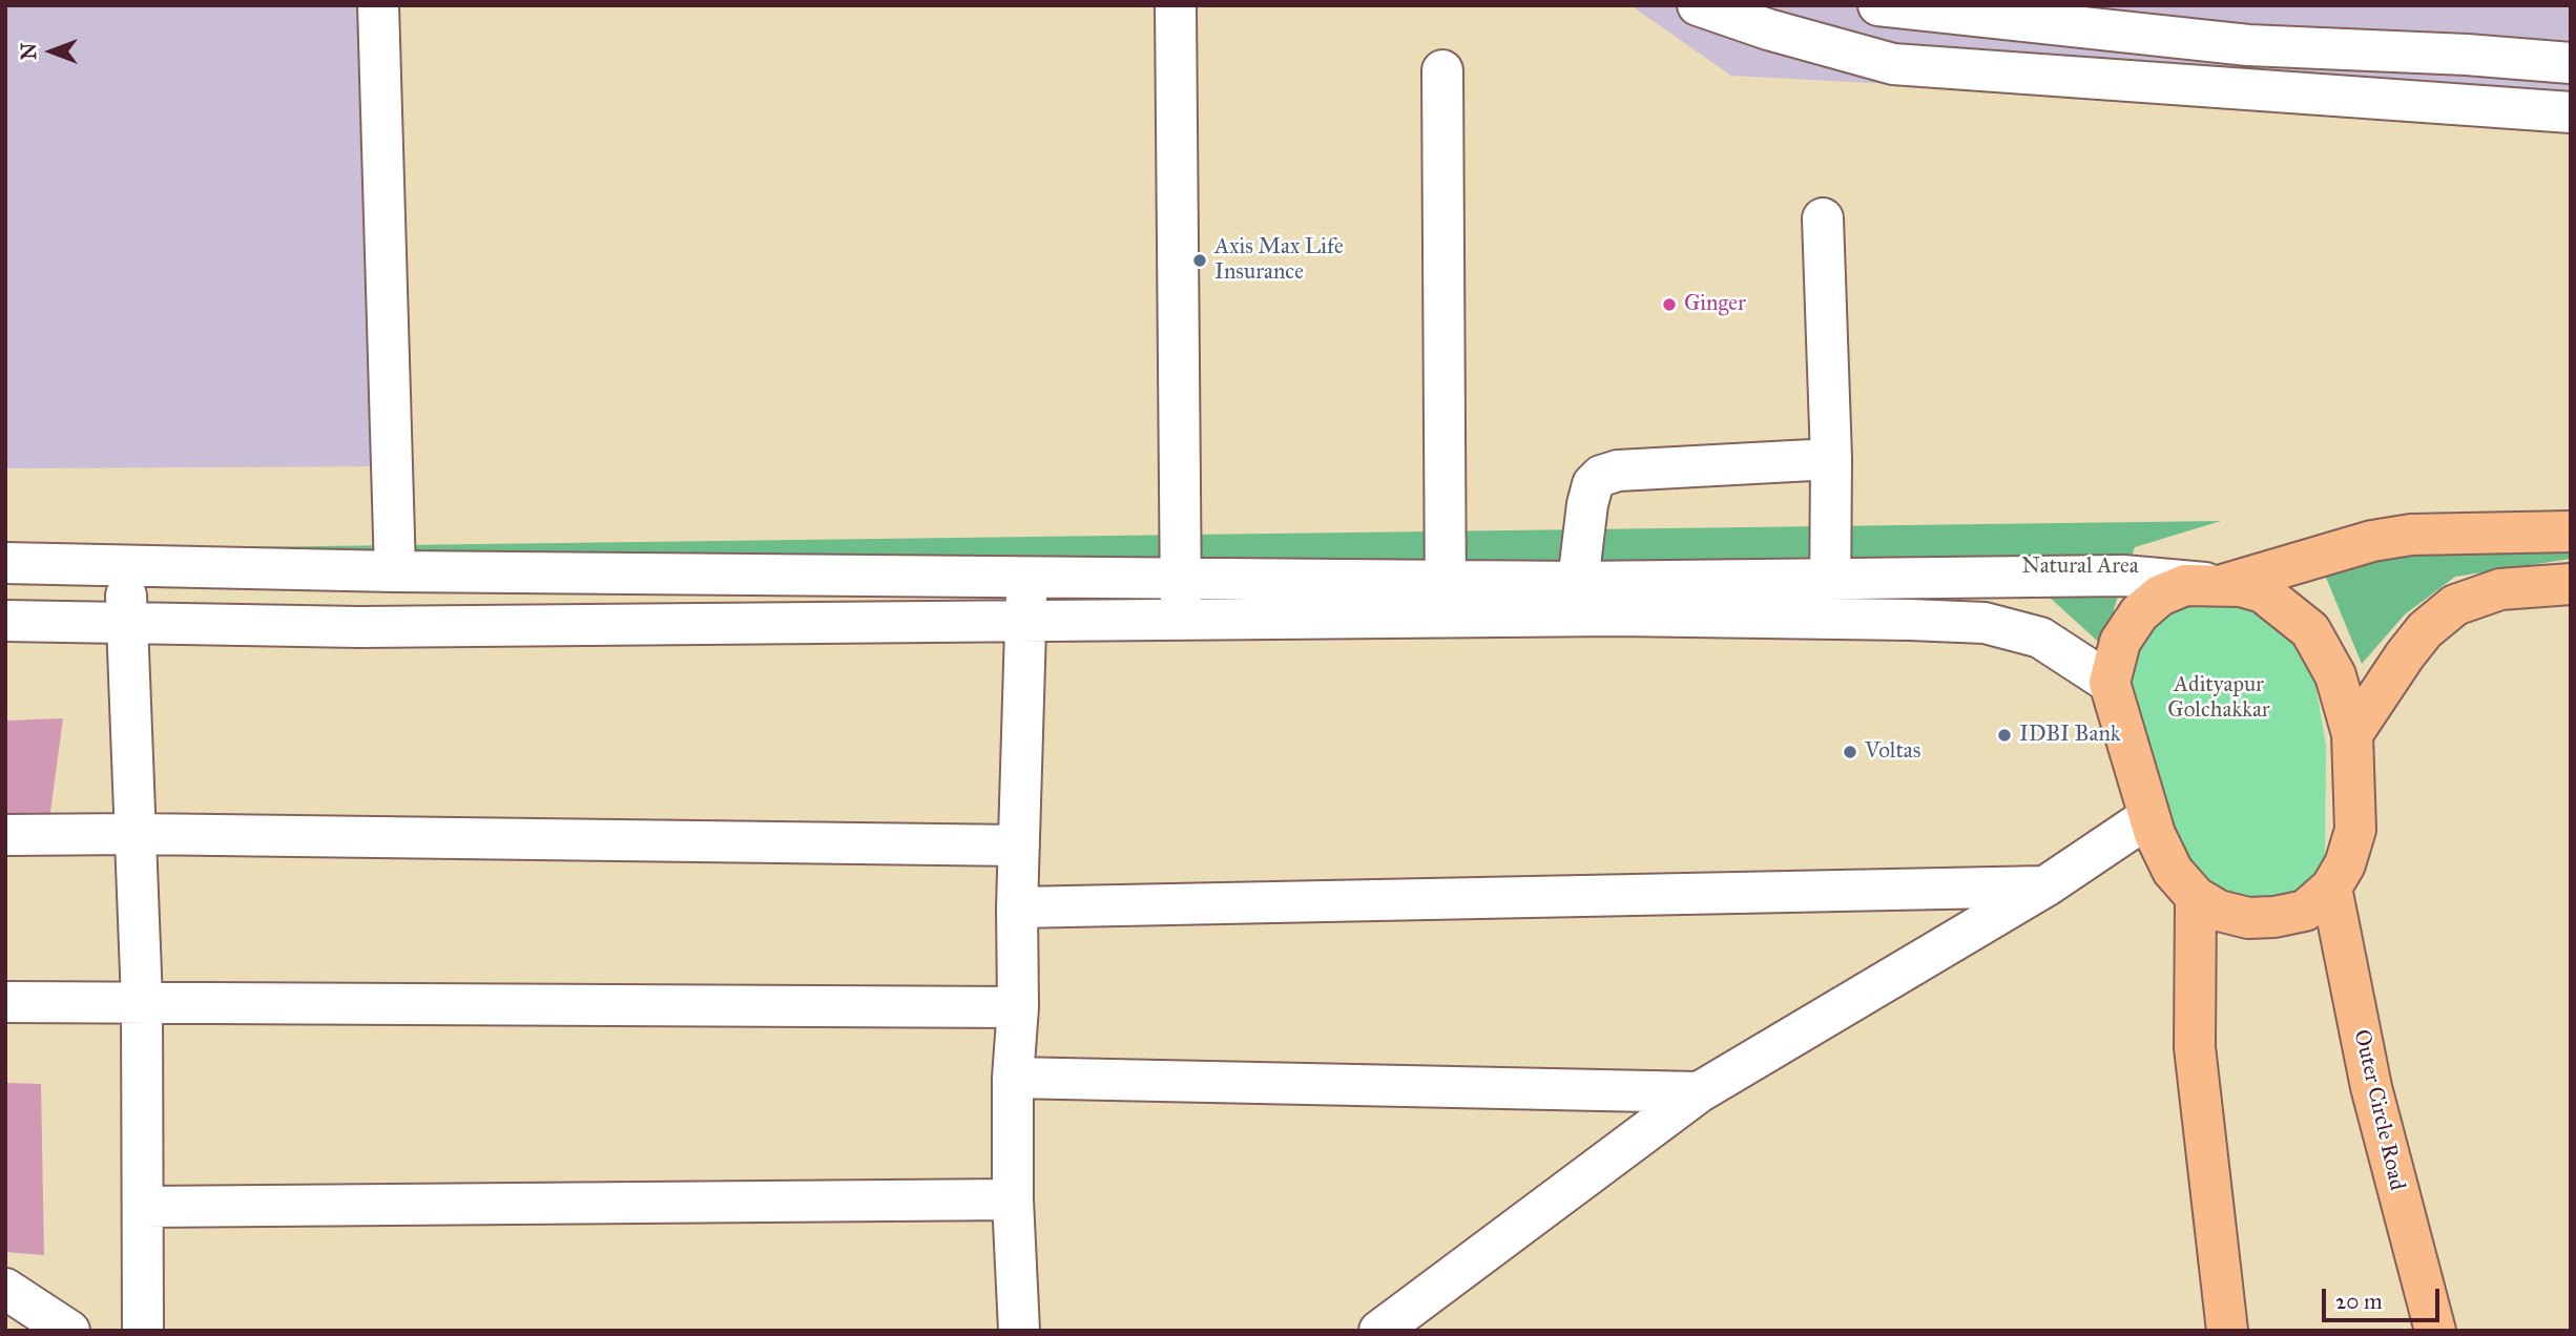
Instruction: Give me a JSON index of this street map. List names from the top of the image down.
{
  "streets": {
    "main road": ["Outer Circle Road"]
  },
  "parks": ["Natural Area", "Adityapur Golchakkar"],
  "places": [
    "Axis Max Life Insurance",
    "Ginger",
    "IDBI Bank",
    "Voltas"
  ],
  "scale_bar": "20 m",
  "north": "left"
}
